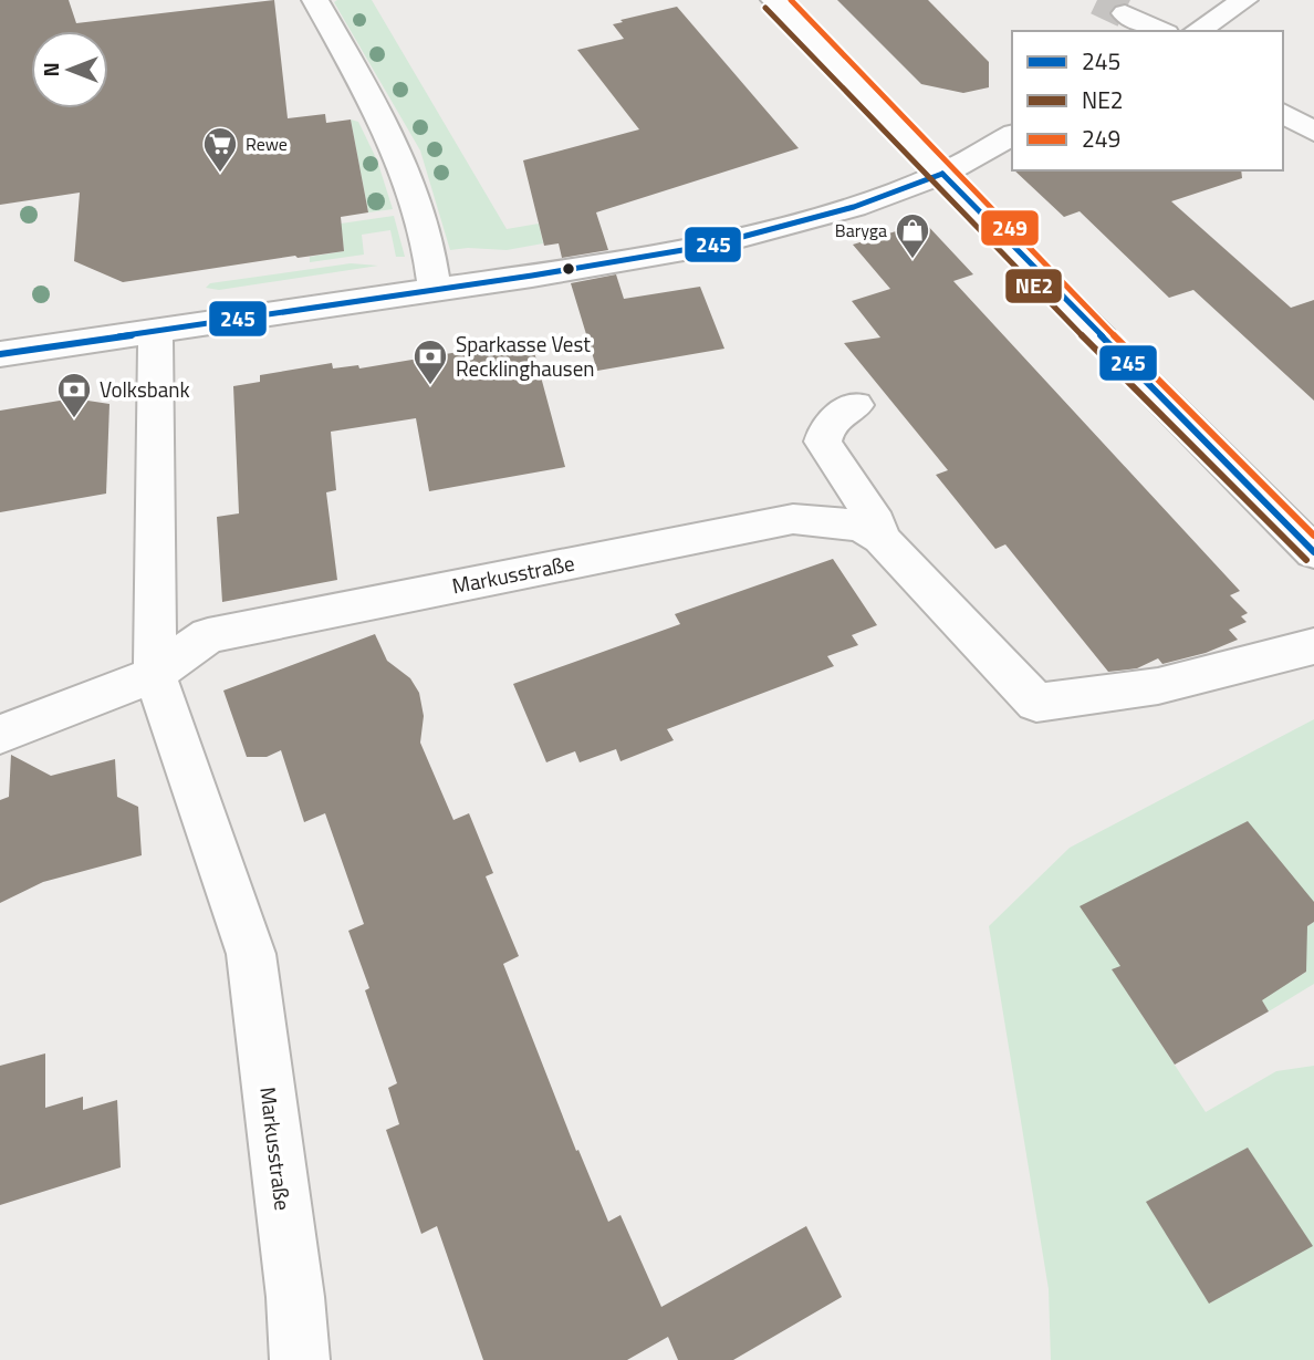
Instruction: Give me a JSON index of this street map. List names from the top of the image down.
{
  "streets": {
    "street": ["Markusstraße"]
  },
  "places": {
    "supermarket": ["Rewe"],
    "shop": ["Baryga"],
    "bank": ["Sparkasse Vest Recklinghausen", "Volksbank"]
  },
  "lines": ["transit line 249", "transit line NE2", "transit line 245"],
  "legend": ["245", "NE2", "249"],
  "north": "left"
}
